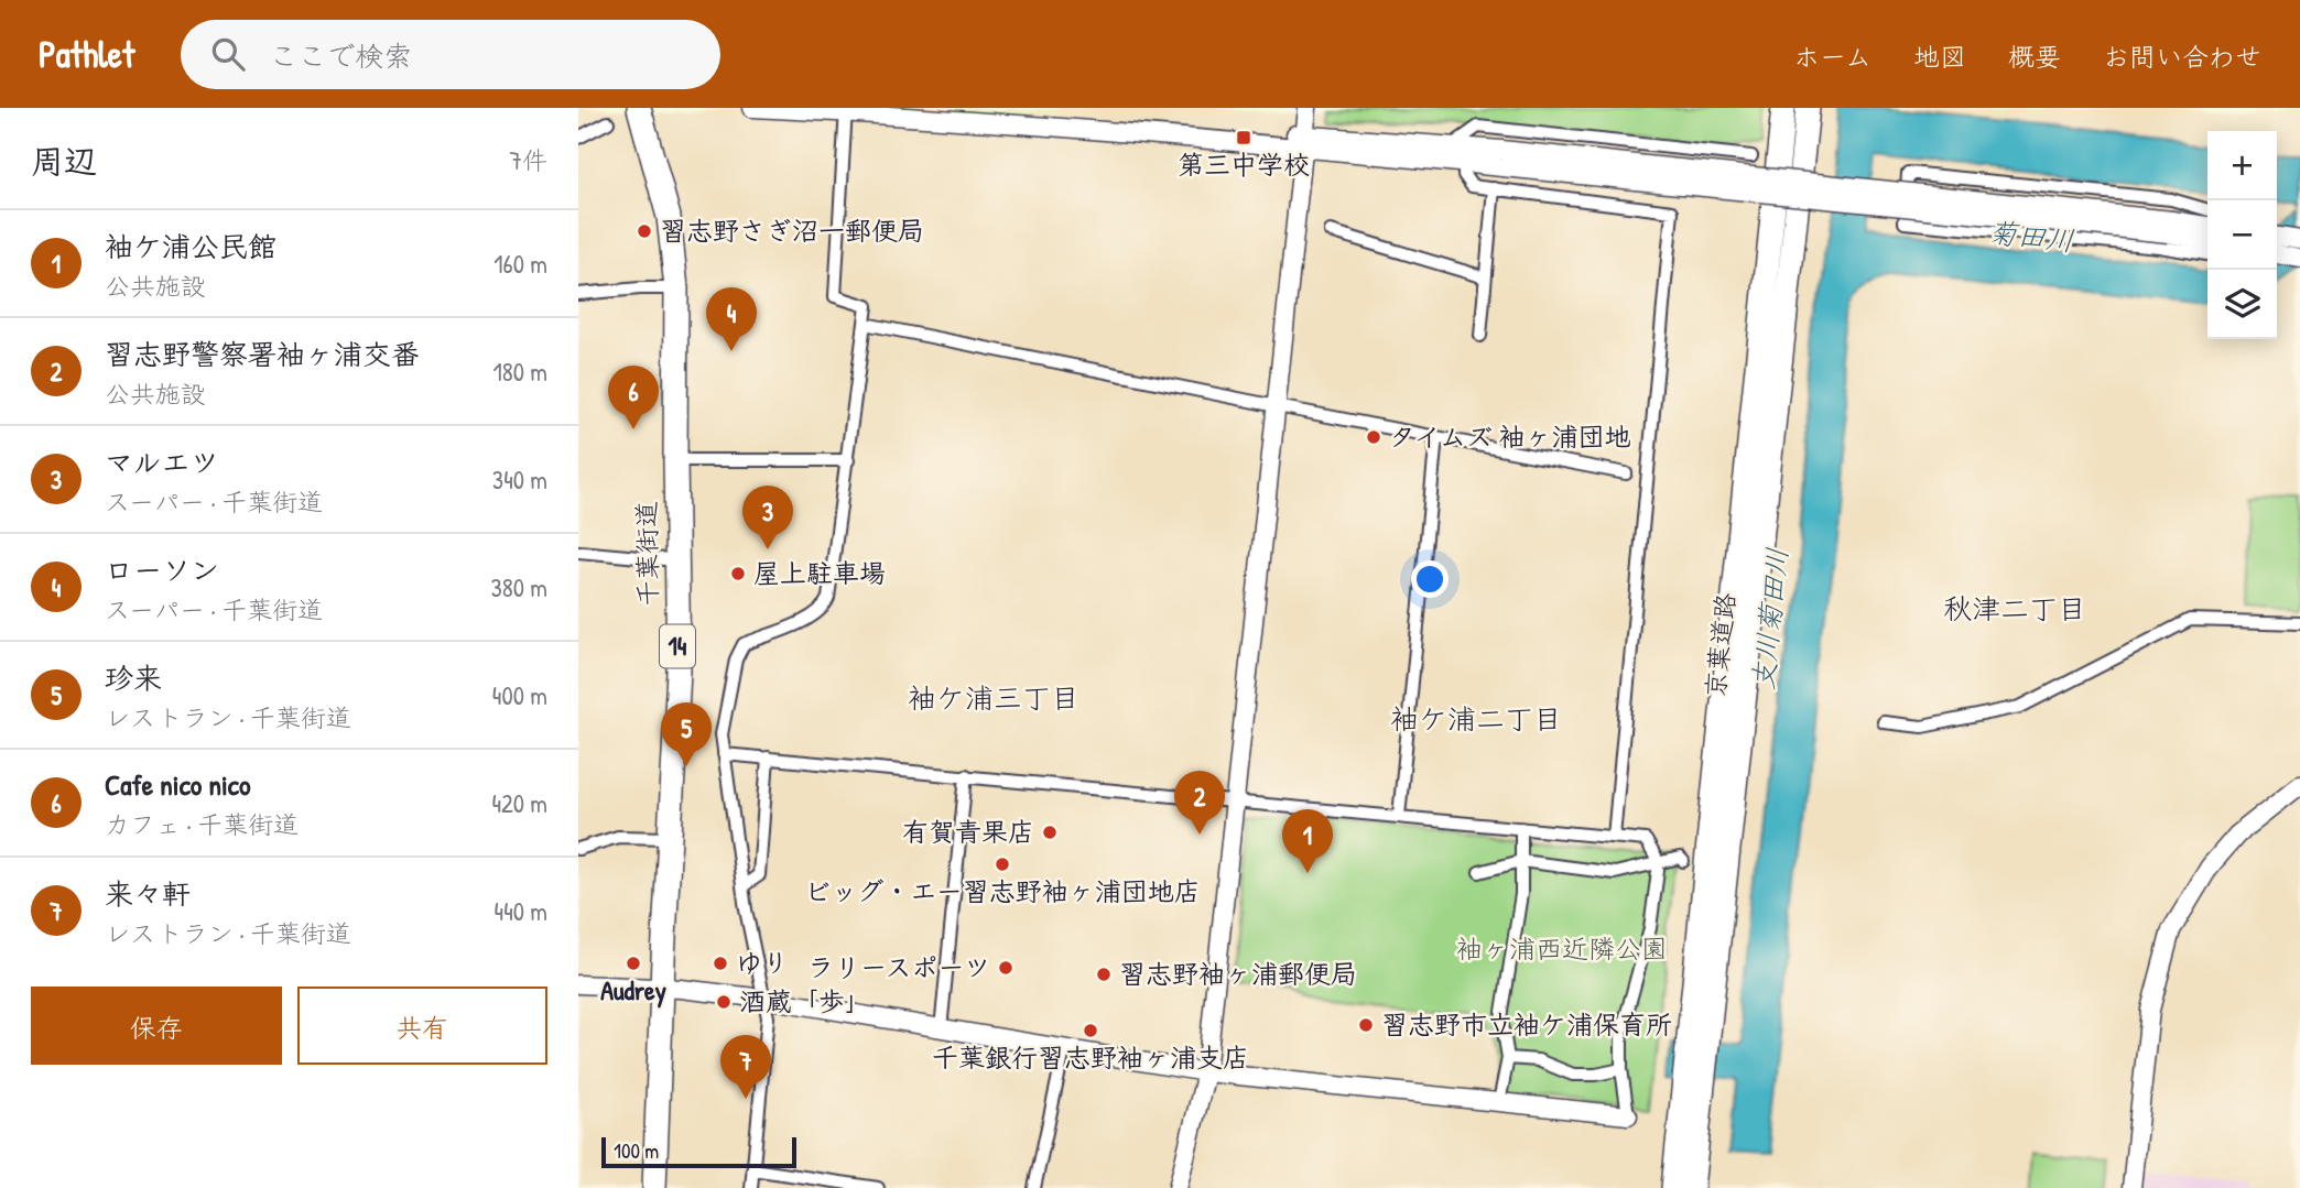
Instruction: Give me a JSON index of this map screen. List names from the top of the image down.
{
  "streets": {
    "highway": ["千葉街道", "京葉道路", "14"]
  },
  "districts": ["秋津二丁目", "袖ケ浦三丁目", "袖ケ浦二丁目"],
  "water": ["菊田川", "支川菊田川"],
  "parks": ["袖ヶ浦西近隣公園"],
  "places": {
    "transit": ["第三中学校"],
    "other": [
      "習志野さぎ沼一郵便局",
      "タイムズ 袖ヶ浦団地",
      "屋上駐車場",
      "有賀青果店",
      "ビッグ・エー習志野袖ヶ浦団地店",
      "Audrey",
      "ゆり",
      "ラリースポーツ",
      "習志野袖ヶ浦郵便局",
      "酒蔵「歩」",
      "習志野市立袖ケ浦保育所",
      "千葉銀行習志野袖ヶ浦支店"
    ]
  },
  "scale_bar": "100 m",
  "page": {
    "header": "Pathlet",
    "search": "ここで検索",
    "nav": [
      "ホーム",
      "地図",
      "概要",
      "お問い合わせ"
    ],
    "heading": ["周辺", "7件"],
    "map_buttons": ["+", "−"],
    "list": [
      {
        "mark": "1",
        "name": "袖ケ浦公民館",
        "note": "公共施設",
        "value": "160 m"
      },
      {
        "mark": "2",
        "name": "習志野警察署袖ヶ浦交番",
        "note": "公共施設",
        "value": "180 m"
      },
      {
        "mark": "3",
        "name": "マルエツ",
        "note": "スーパー · 千葉街道",
        "value": "340 m"
      },
      {
        "mark": "4",
        "name": "ローソン",
        "note": "スーパー · 千葉街道",
        "value": "380 m"
      },
      {
        "mark": "5",
        "name": "珍来",
        "note": "レストラン · 千葉街道",
        "value": "400 m"
      },
      {
        "mark": "6",
        "name": "Cafe nico nico",
        "note": "カフェ · 千葉街道",
        "value": "420 m"
      },
      {
        "mark": "7",
        "name": "来々軒",
        "note": "レストラン · 千葉街道",
        "value": "440 m"
      }
    ],
    "pins": [
      "4",
      "6",
      "3",
      "5",
      "2",
      "1",
      "7"
    ],
    "buttons": ["保存", "共有"],
    "scale": "100 m"
  }
}
